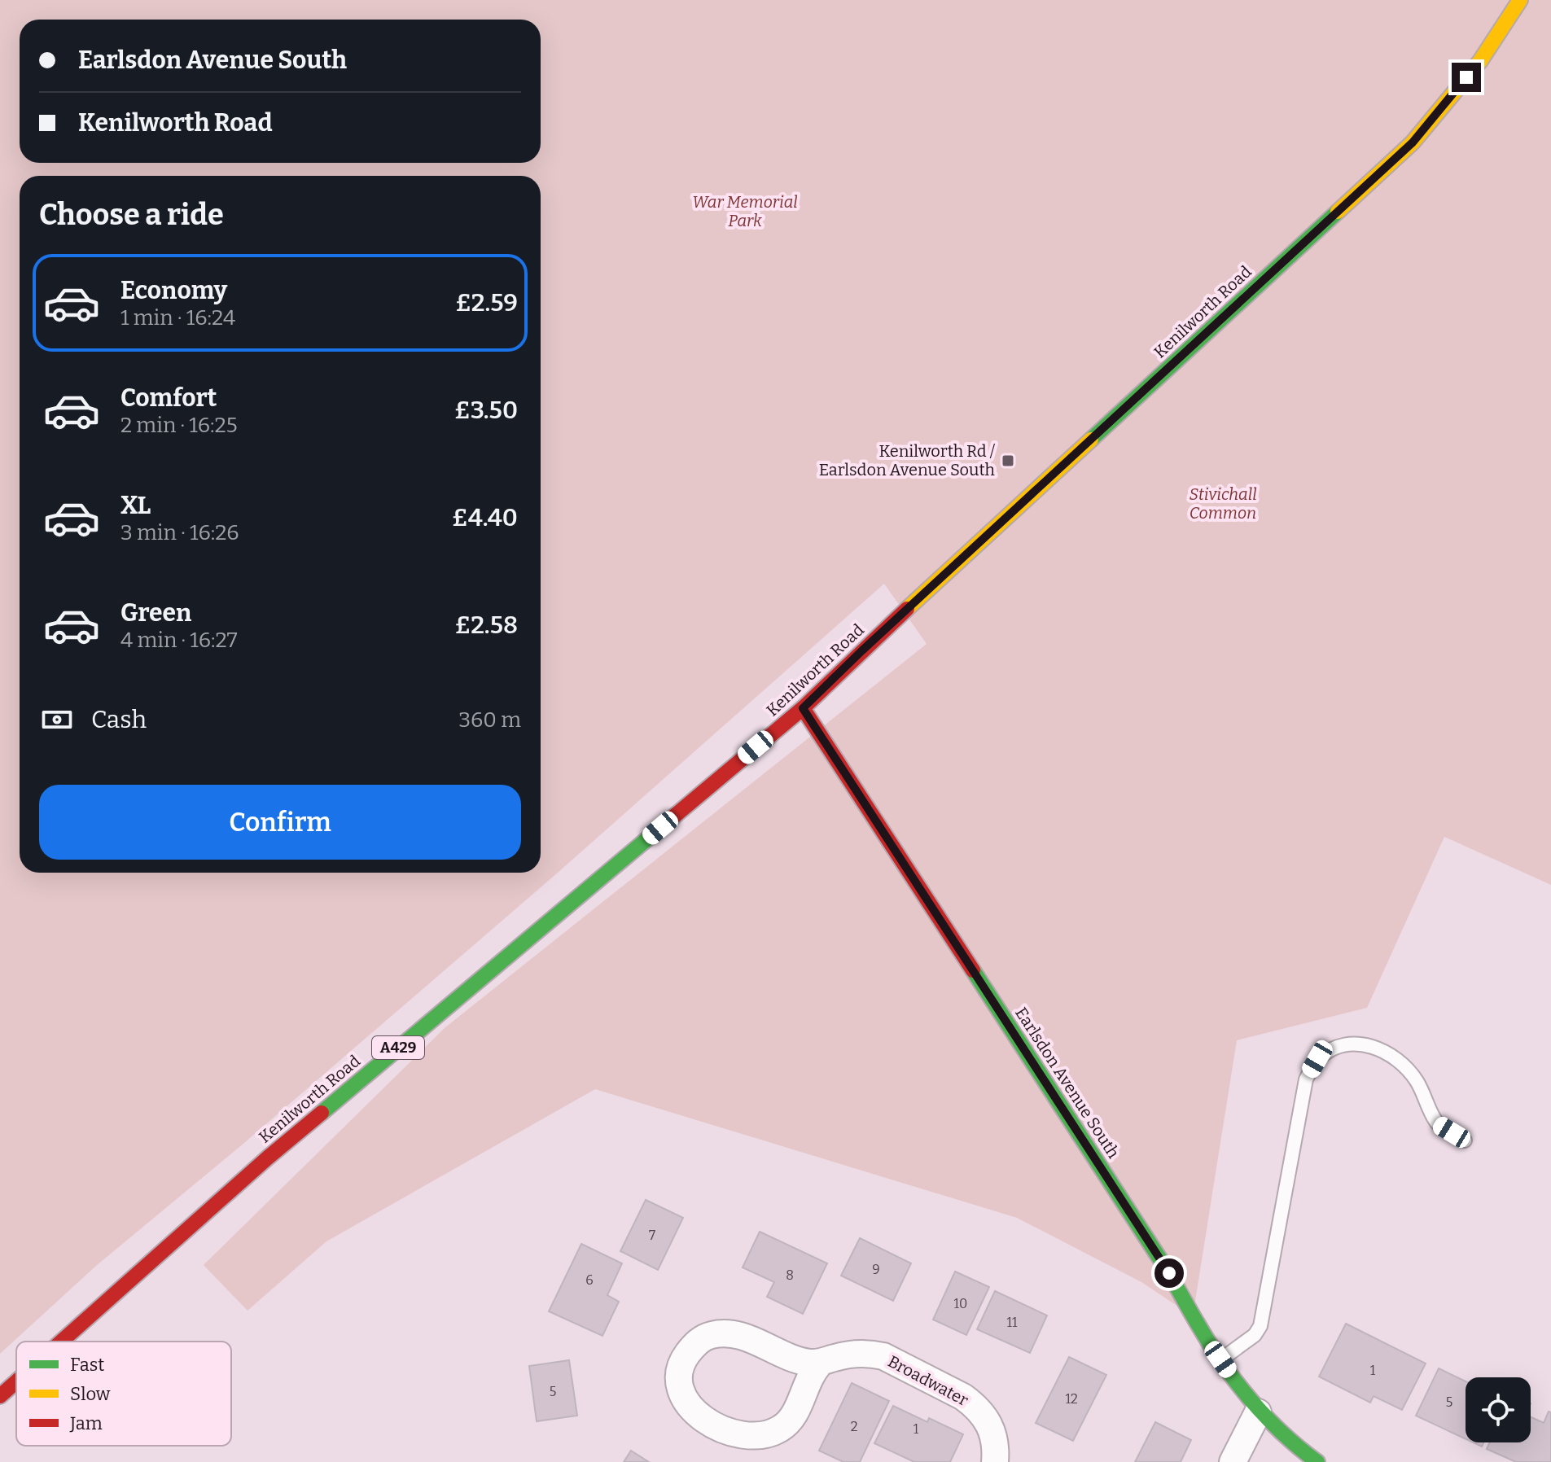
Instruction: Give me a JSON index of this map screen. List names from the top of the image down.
{
  "streets": {
    "main road": ["Kenilworth Road", "A429", "Earlsdon Avenue South"],
    "street": ["Broadwater"]
  },
  "crossings": [
    ["Kenilworth Road", "Earlsdon Avenue South"]
  ],
  "parks": ["War Memorial Park", "Stivichall Common"],
  "places": {
    "transit": ["Kenilworth Rd / Earlsdon Avenue South"]
  },
  "house_numbers": [
    "7",
    "9",
    "8",
    "6",
    "10",
    "11",
    "1",
    "5",
    "12",
    "5",
    "2",
    "1"
  ],
  "legend": ["Fast", "Slow", "Jam"],
  "page": {
    "banner": ["Earlsdon Avenue South", "Kenilworth Road"],
    "heading": "Choose a ride",
    "list": [
      {
        "name": "Economy",
        "note": "1 min · 16:24",
        "value": "£2.59"
      },
      {
        "name": "Comfort",
        "note": "2 min · 16:25",
        "value": "£3.50"
      },
      {
        "name": "XL",
        "note": "3 min · 16:26",
        "value": "£4.40"
      },
      {
        "name": "Green",
        "note": "4 min · 16:27",
        "value": "£2.58"
      }
    ],
    "pay": ["Cash", "360 m"],
    "buttons": "Confirm"
  }
}
